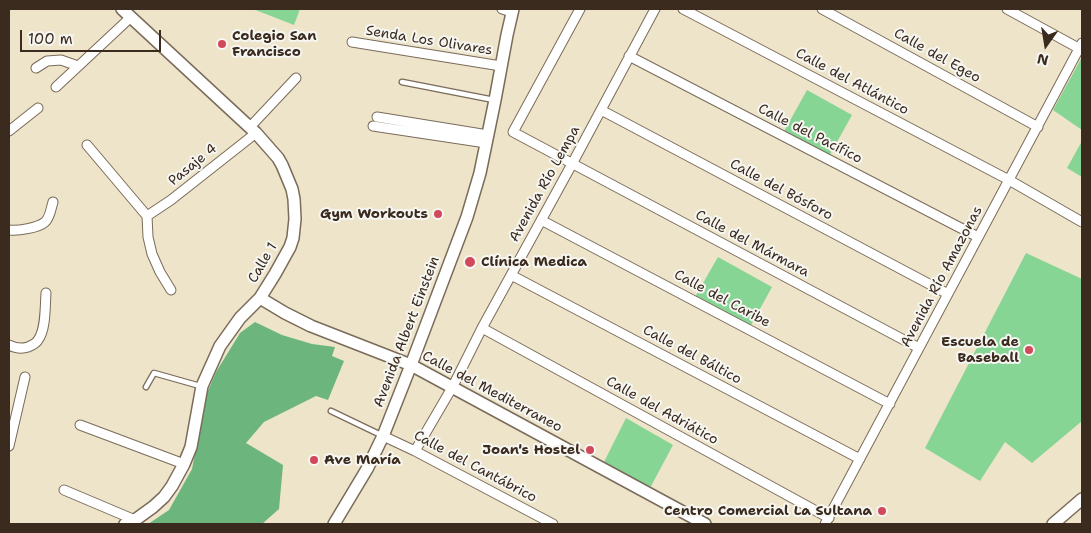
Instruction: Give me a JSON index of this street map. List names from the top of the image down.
{
  "streets": {
    "street": [
      "Senda Los Olivares",
      "Calle del Egeo",
      "Calle del Atlántico",
      "Calle del Pacífico",
      "Pasaje 4",
      "Avenida Río Lempa",
      "Calle del Bósforo",
      "Calle del Mármara",
      "Calle 1",
      "Avenida Río Amazonas",
      "Calle del Caribe",
      "Avenida Albert Einstein",
      "Calle del Báltico",
      "Calle del Mediterraneo",
      "Calle del Adriático",
      "Calle del Cantábrico"
    ]
  },
  "crossings": [
    ["Senda Los Olivares", "Avenida Albert Einstein"],
    ["Calle del Egeo", "Avenida Río Amazonas"],
    ["Calle del Atlántico", "Avenida Río Amazonas"],
    ["Calle del Pacífico", "Avenida Río Lempa"],
    ["Calle del Pacífico", "Avenida Río Amazonas"],
    ["Pasaje 4", "Calle 1"],
    ["Avenida Río Lempa", "Calle del Bósforo"],
    ["Avenida Río Lempa", "Calle del Mármara"],
    ["Avenida Río Lempa", "Calle del Caribe"],
    ["Avenida Río Lempa", "Calle del Báltico"],
    ["Avenida Río Lempa", "Calle del Mediterraneo"],
    ["Avenida Río Lempa", "Calle del Adriático"],
    ["Avenida Río Lempa", "Calle del Cantábrico"],
    ["Calle del Bósforo", "Avenida Río Amazonas"],
    ["Calle del Mármara", "Avenida Río Amazonas"],
    ["Calle 1", "Calle del Mediterraneo"],
    ["Avenida Río Amazonas", "Calle del Caribe"],
    ["Avenida Río Amazonas", "Calle del Báltico"],
    ["Avenida Río Amazonas", "Calle del Adriático"],
    ["Avenida Albert Einstein", "Calle del Mediterraneo"],
    ["Avenida Albert Einstein", "Calle del Cantábrico"]
  ],
  "places": [
    "Colegio San Francisco",
    "Gym Workouts",
    "Clínica Medica",
    "Escuela de Baseball",
    "Joan's Hostel",
    "Ave María",
    "Centro Comercial La Sultana"
  ],
  "scale_bar": "100 m",
  "north": "bottom"
}
